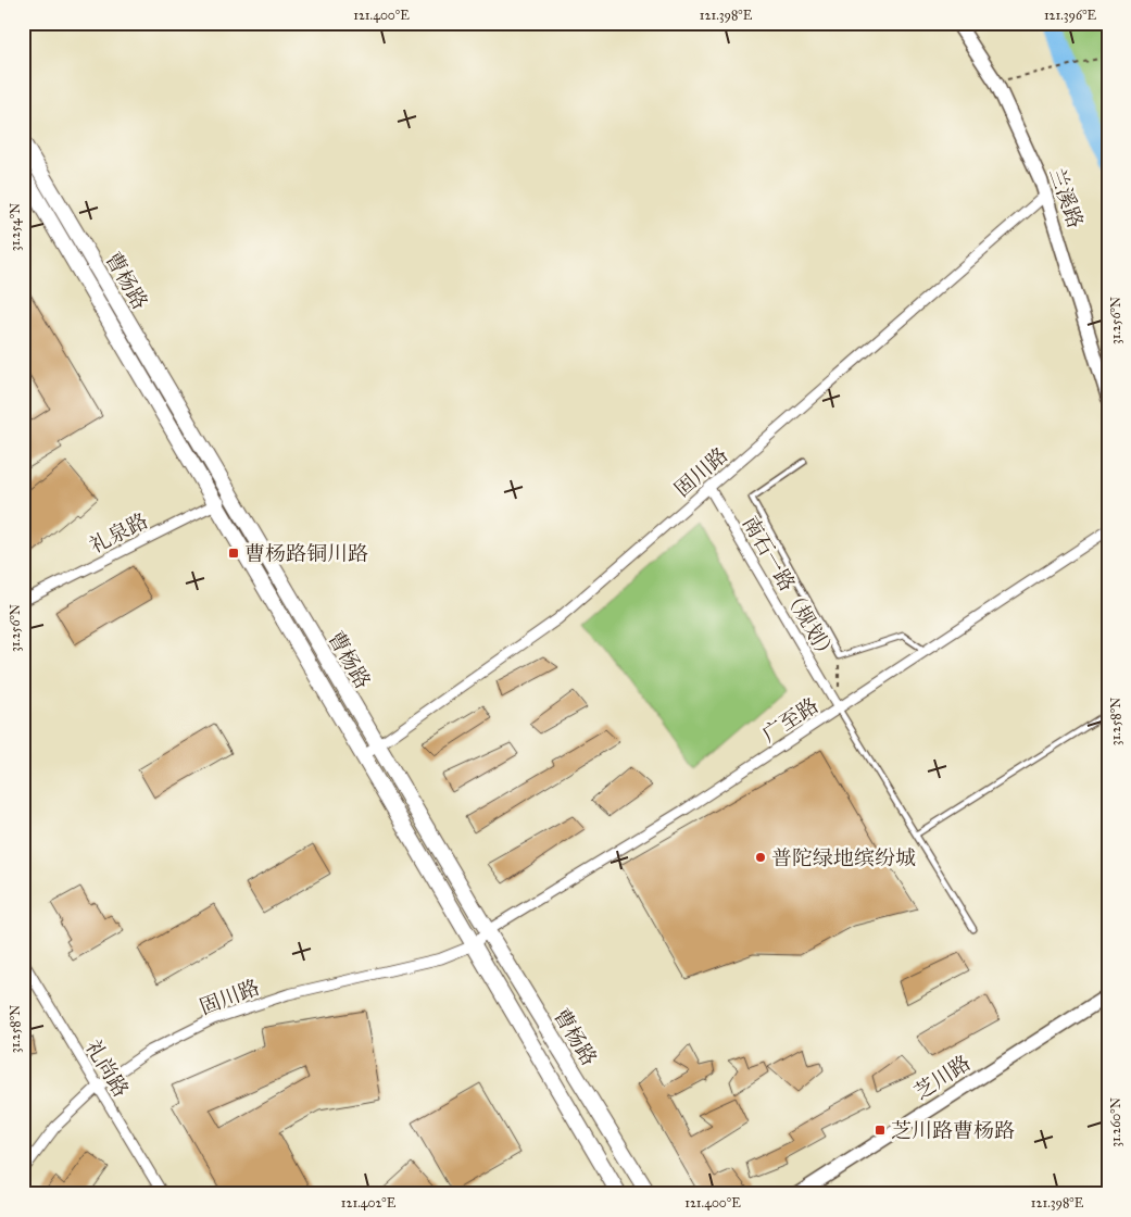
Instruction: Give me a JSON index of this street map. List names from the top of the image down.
{
  "streets": {
    "main road": ["曹杨路"],
    "street": [
      "兰溪路",
      "固川路",
      "礼泉路",
      "南石一路（规划）",
      "广至路",
      "礼尚路",
      "芝川路"
    ]
  },
  "crossings": [
    ["兰溪路", "固川路"],
    ["曹杨路", "固川路"],
    ["曹杨路", "礼泉路"],
    ["曹杨路", "广至路"],
    ["固川路", "南石一路（规划）"],
    ["固川路", "广至路"],
    ["固川路", "礼尚路"],
    ["南石一路（规划）", "广至路"]
  ],
  "places": {
    "transit": ["曹杨路铜川路", "芝川路曹杨路"],
    "other": ["普陀绿地缤纷城"]
  },
  "coordinates": [
    "121.400°E",
    "121.398°E",
    "121.396°E",
    "31.254°N",
    "31.256°N",
    "31.258°N",
    "31.260°N",
    "121.402°E"
  ]
}
